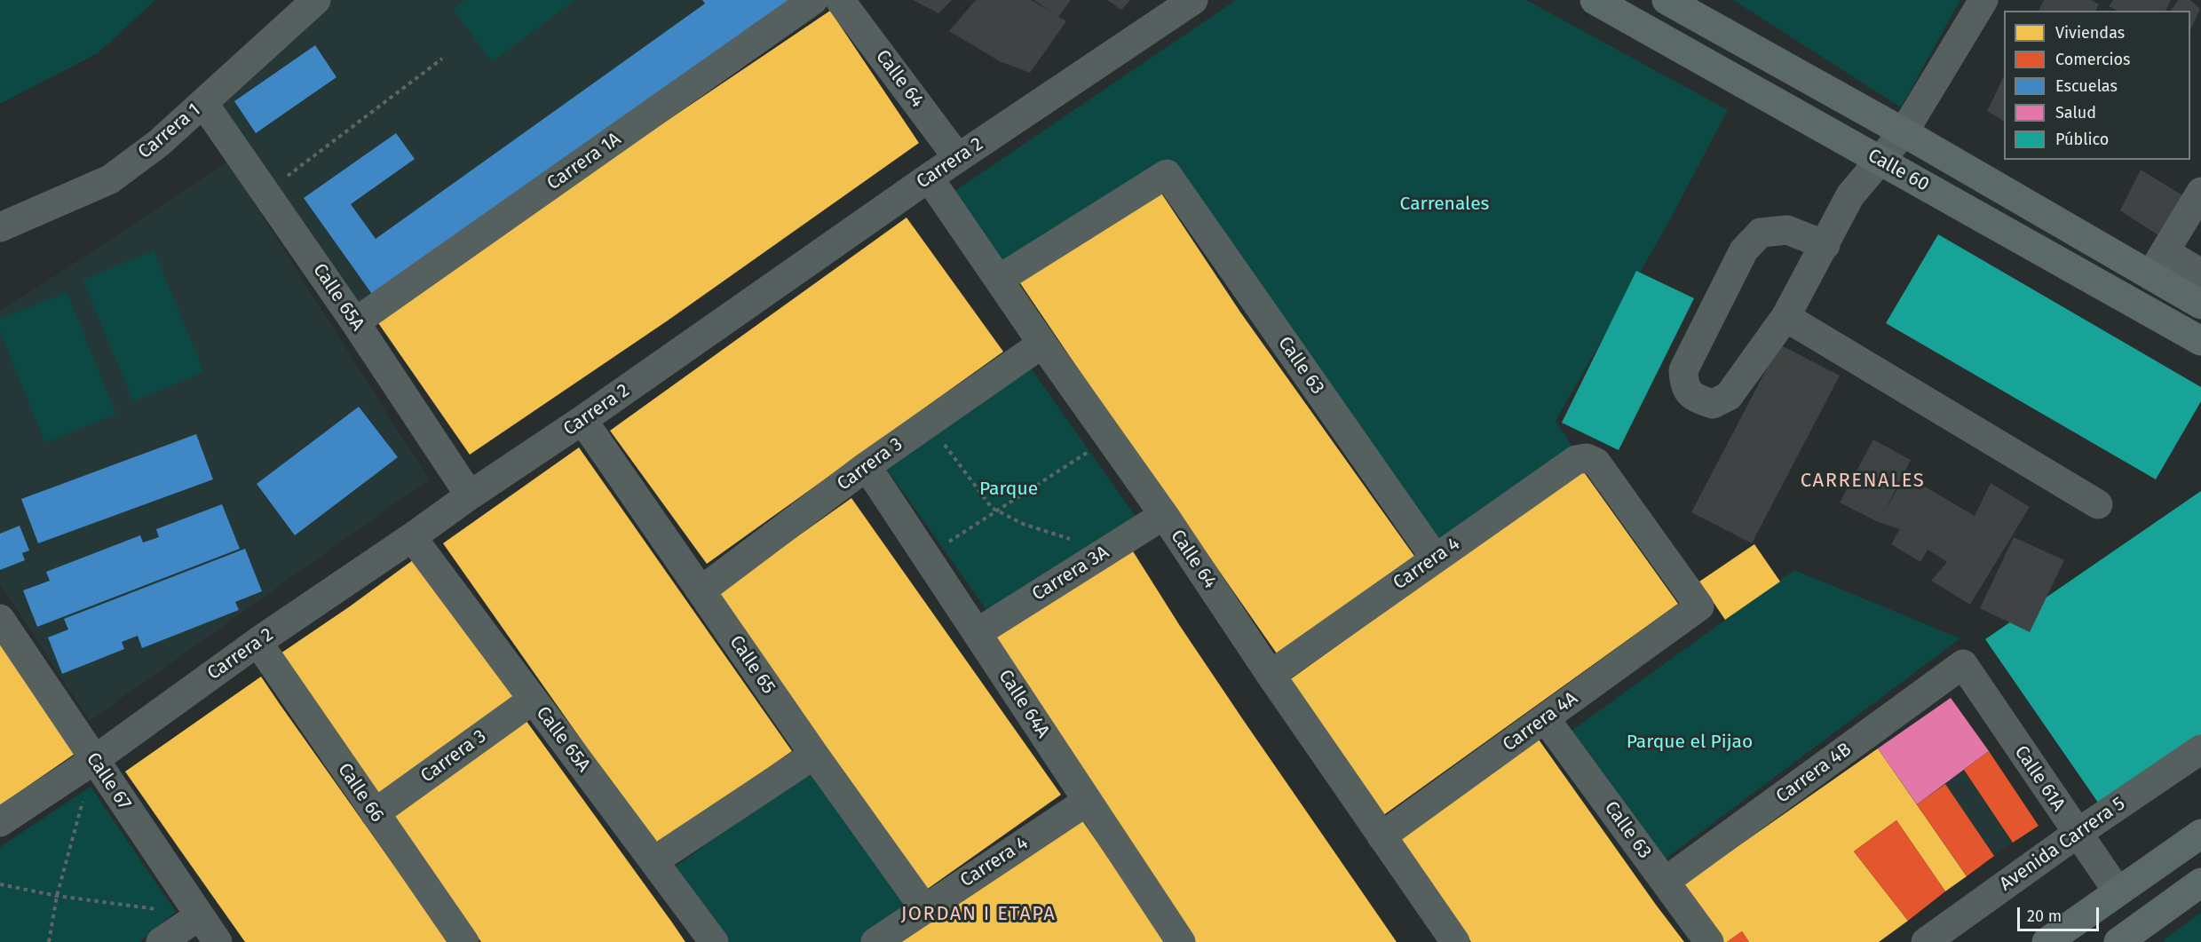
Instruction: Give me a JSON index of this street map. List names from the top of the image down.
{
  "streets": {
    "main road": ["Calle 60"],
    "street": [
      "Calle 64",
      "Carrera 1",
      "Carrera 1A",
      "Carrera 2",
      "Calle 65A",
      "Calle 63",
      "Carrera 3",
      "Carrera 4",
      "Carrera 3A",
      "Calle 65",
      "Calle 64A",
      "Carrera 4A",
      "Carrera 4B",
      "Calle 61A",
      "Calle 67",
      "Calle 66",
      "Avenida Carrera 5"
    ]
  },
  "crossings": [
    ["Calle 64", "Carrera 2"],
    ["Calle 64", "Calle 63"],
    ["Calle 64", "Carrera 3"],
    ["Calle 64", "Carrera 4"],
    ["Calle 64", "Carrera 3A"],
    ["Calle 64", "Carrera 4A"],
    ["Carrera 1", "Calle 65A"],
    ["Carrera 1A", "Calle 65A"],
    ["Carrera 2", "Calle 65A"],
    ["Carrera 2", "Calle 65"],
    ["Carrera 2", "Calle 67"],
    ["Carrera 2", "Calle 66"],
    ["Calle 65A", "Carrera 3"],
    ["Calle 63", "Carrera 4"],
    ["Calle 63", "Carrera 4A"],
    ["Calle 63", "Carrera 4B"],
    ["Carrera 3", "Calle 65"],
    ["Carrera 3", "Calle 64A"],
    ["Carrera 3", "Calle 66"],
    ["Carrera 4", "Calle 65"],
    ["Carrera 4", "Calle 64A"],
    ["Carrera 4", "Carrera 4A"],
    ["Carrera 3A", "Calle 64A"],
    ["Carrera 4B", "Calle 61A"],
    ["Calle 61A", "Avenida Carrera 5"]
  ],
  "districts": ["CARRENALES", "JORDAN I ETAPA"],
  "parks": ["Carrenales", "Parque", "Parque el Pijao"],
  "legend": [
    "Viviendas",
    "Comercios",
    "Escuelas",
    "Salud",
    "Público"
  ],
  "scale_bar": "20 m"
}
